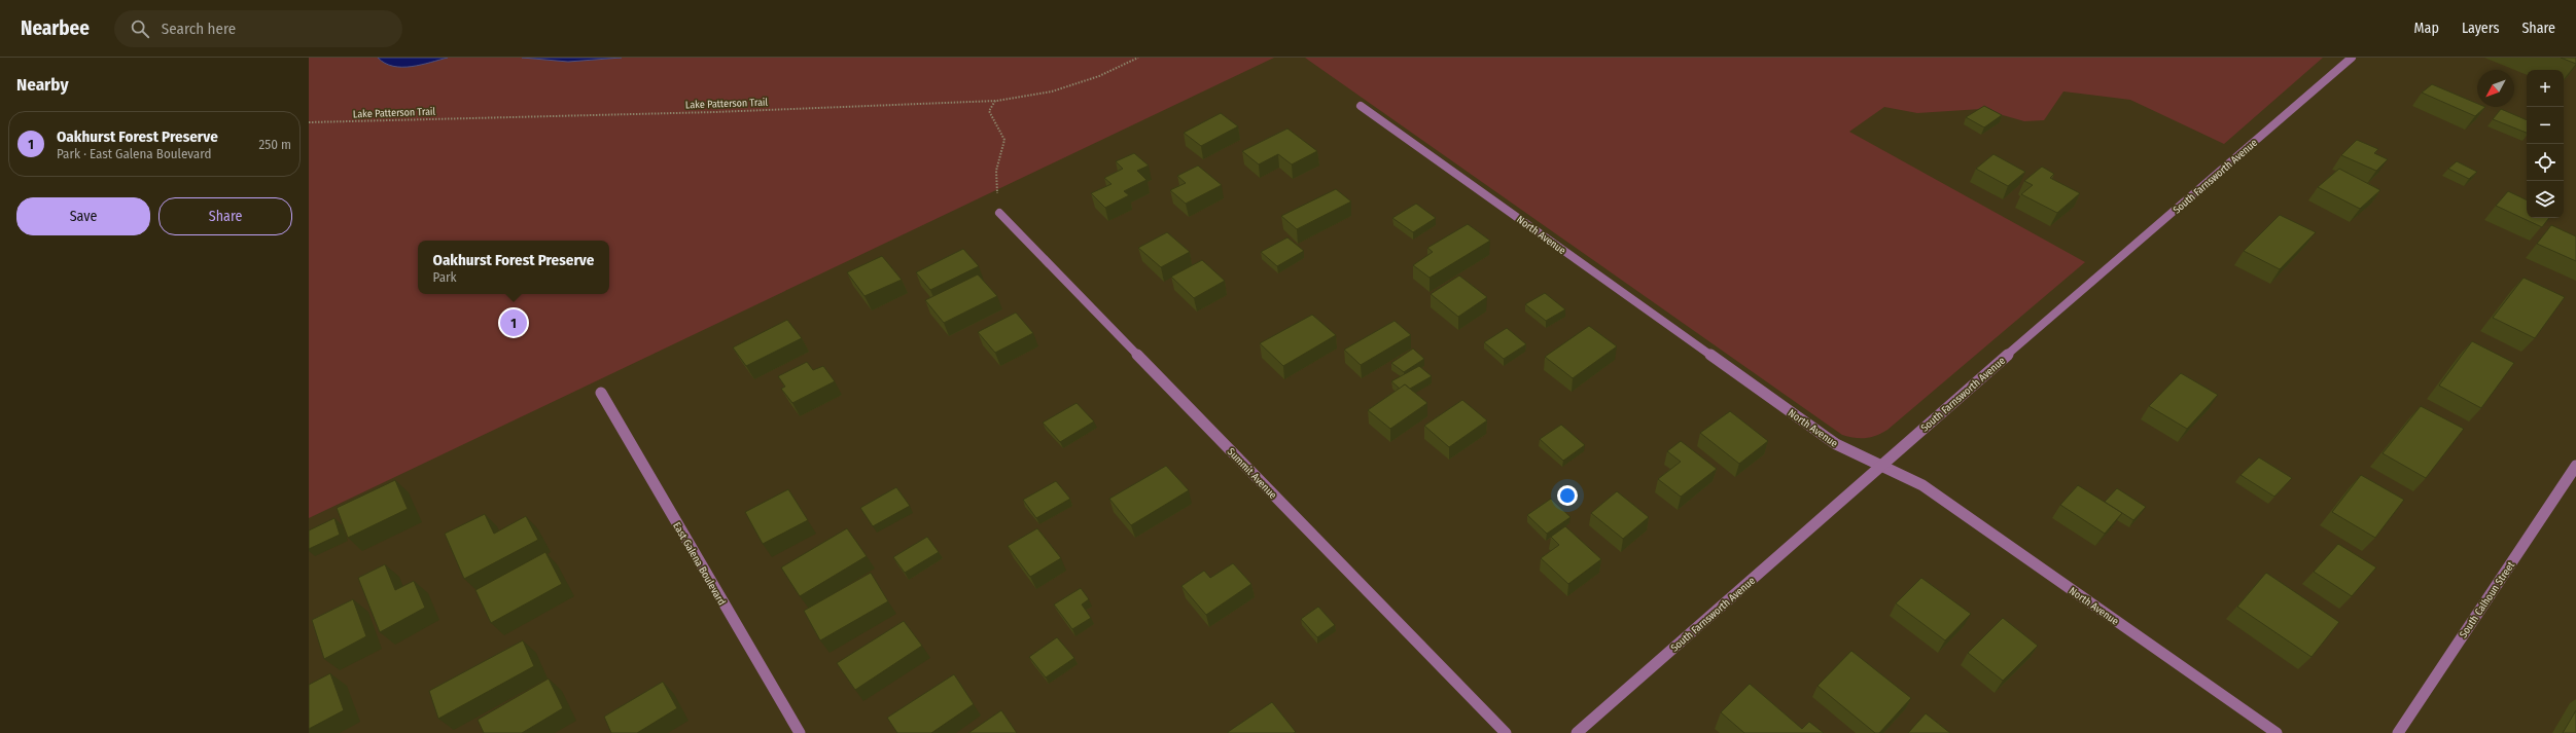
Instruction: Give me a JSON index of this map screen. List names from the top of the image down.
{
  "streets": {
    "street": [
      "South Farnsworth Avenue",
      "North Avenue",
      "Summit Avenue",
      "East Galena Boulevard",
      "South Calhoun Street"
    ],
    "path": ["Lake Patterson Trail"]
  },
  "crossings": [
    ["South Farnsworth Avenue", "North Avenue"]
  ],
  "north": "bottom left",
  "page": {
    "header": "Nearbee",
    "search": "Search here",
    "nav": ["Map", "Layers", "Share"],
    "heading": "Nearby",
    "map_buttons": ["+", "−"],
    "list": [
      {
        "mark": "1",
        "name": "Oakhurst Forest Preserve",
        "note": "Park · East Galena Boulevard",
        "value": "250 m"
      }
    ],
    "buttons": ["Save", "Share"],
    "popup": ["Oakhurst Forest Preserve", "Park"],
    "pins": "1"
  }
}
